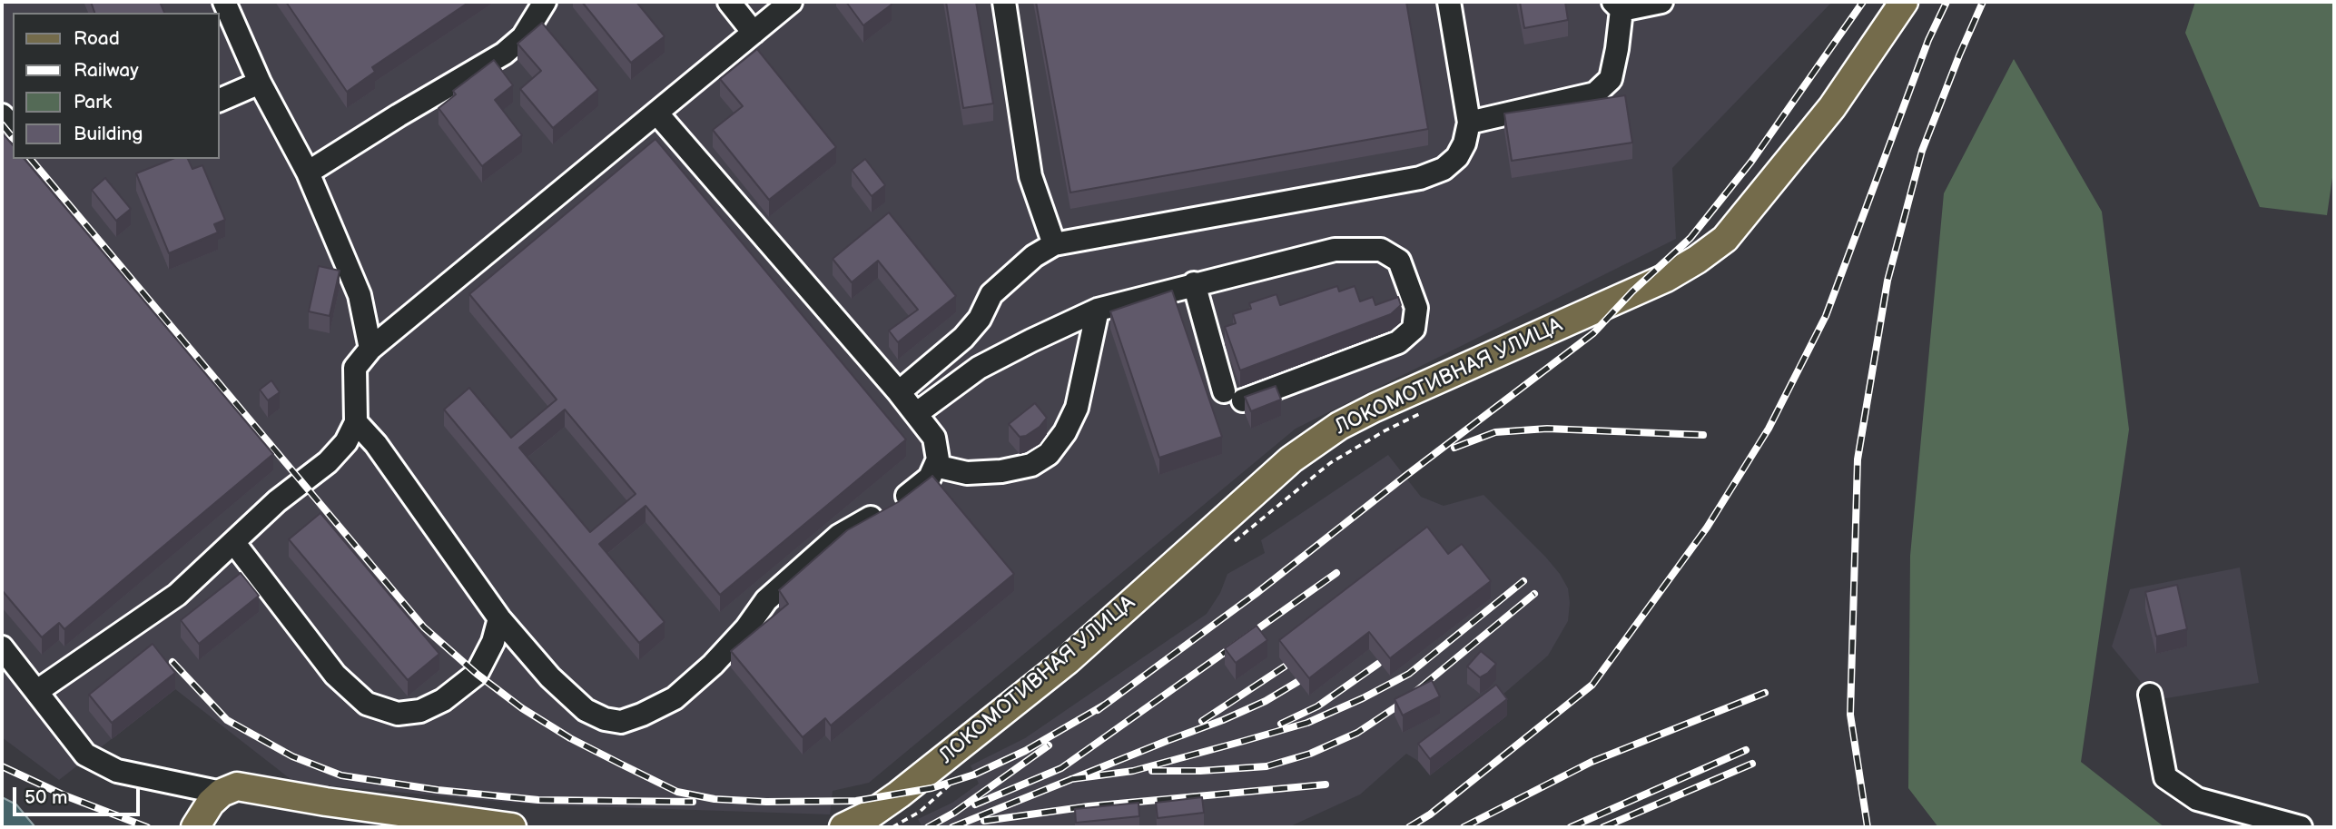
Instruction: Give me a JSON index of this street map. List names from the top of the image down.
{
  "streets": {
    "main road": ["ЛОКОМОТИВНАЯ УЛИЦА"]
  },
  "legend": [
    "Road",
    "Railway",
    "Park",
    "Building"
  ],
  "scale_bar": "50 m"
}
